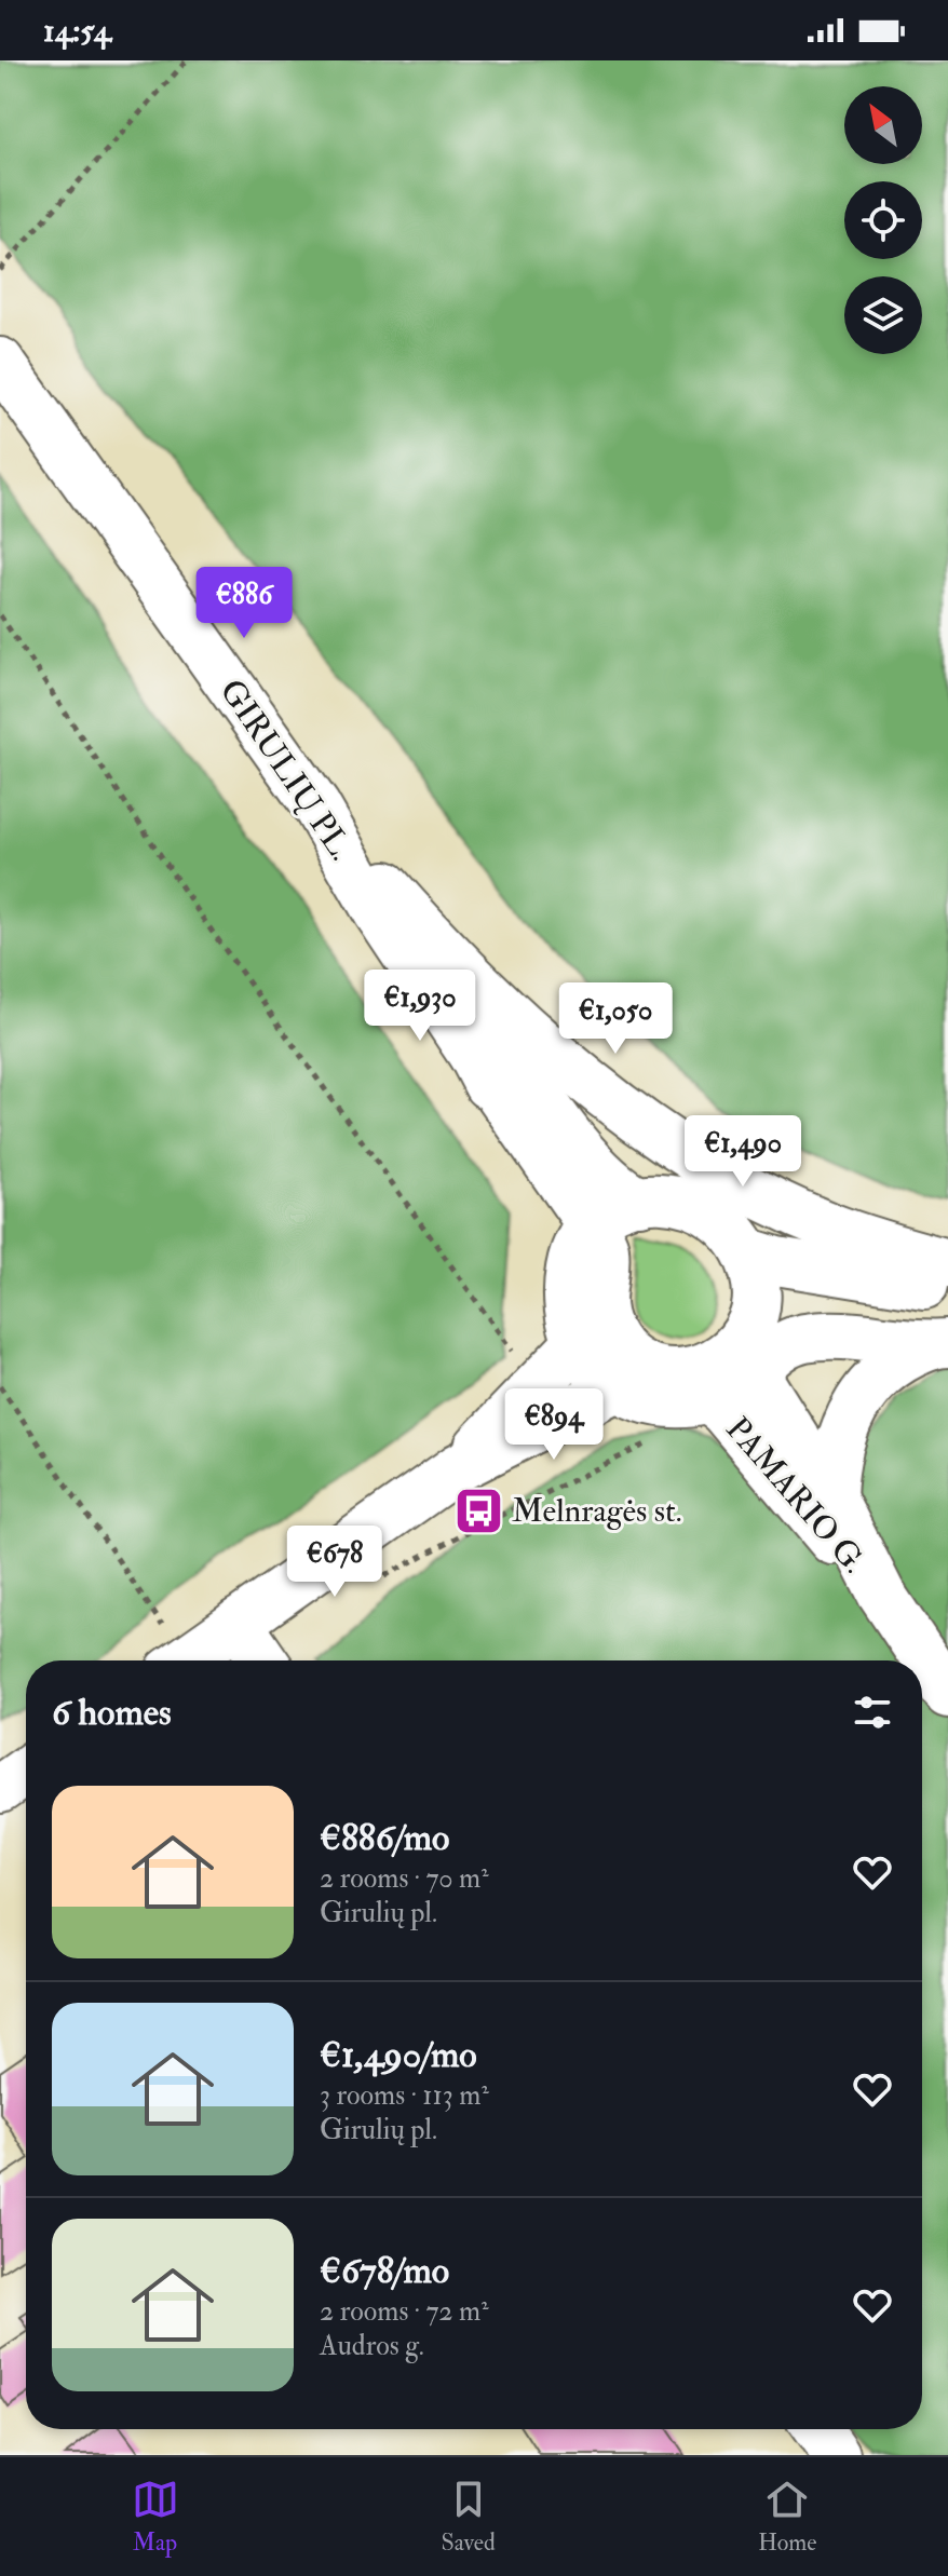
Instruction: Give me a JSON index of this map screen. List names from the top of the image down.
{
  "streets": {
    "main road": ["GIRULIŲ PL.", "PAMARIO G."]
  },
  "crossings": [
    ["GIRULIŲ PL.", "PAMARIO G."]
  ],
  "places": {
    "bus stop": ["Melnragės st."]
  },
  "north": "top left",
  "page": {
    "status": "14:54",
    "price": [
      "€886",
      "€1,930",
      "€1,050",
      "€1,490",
      "€894",
      "€678"
    ],
    "heading": "6 homes",
    "list": [
      {
        "name": "€886/mo",
        "note": "2 rooms · 70 m² · Girulių pl."
      },
      {
        "name": "€1,490/mo",
        "note": "3 rooms · 113 m² · Girulių pl."
      },
      {
        "name": "€678/mo",
        "note": "2 rooms · 72 m² · Audros g."
      }
    ],
    "tabs": ["Map", "Saved", "Home"]
  }
}
